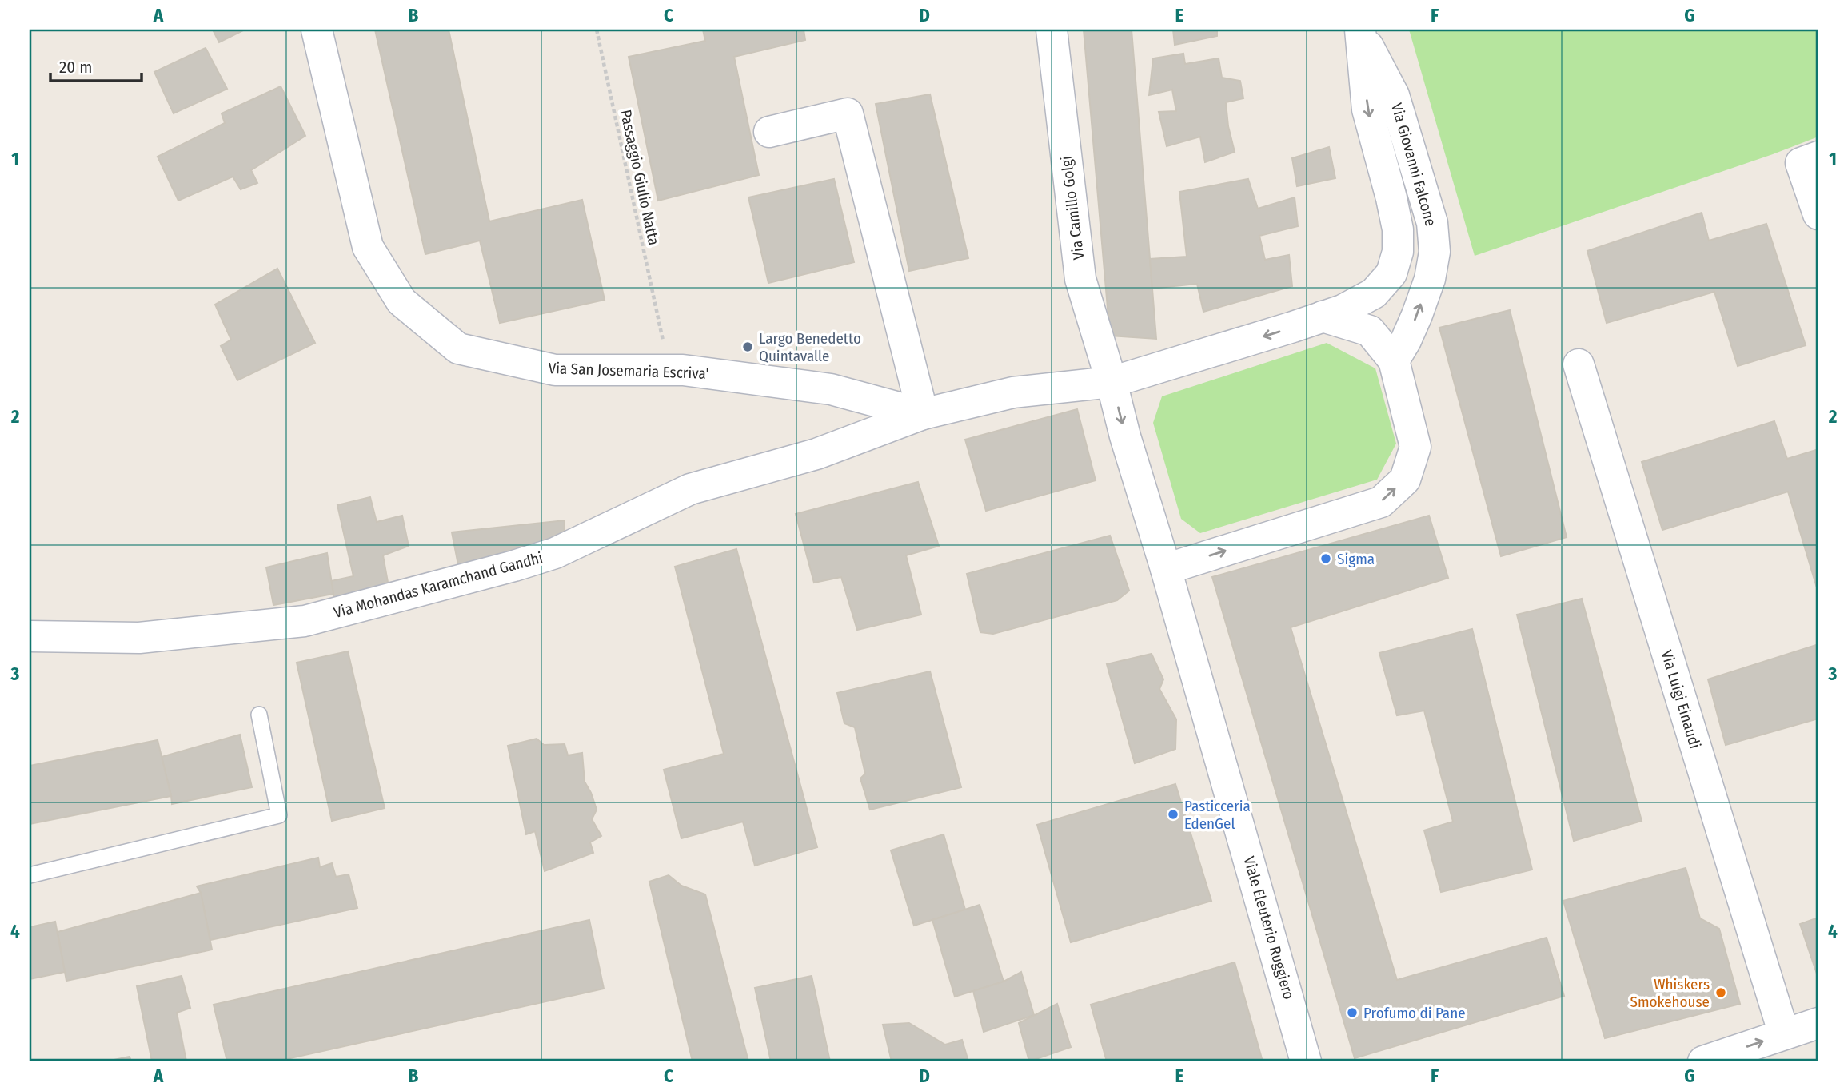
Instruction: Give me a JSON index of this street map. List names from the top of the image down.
{
  "streets": {
    "street": [
      "Via Giovanni Falcone",
      "Via Camillo Golgi",
      "Via San Josemaria Escriva'",
      "Via Mohandas Karamchand Gandhi",
      "Via Luigi Einaudi",
      "Viale Eleuterio Ruggiero"
    ],
    "path": ["Passaggio Giulio Natta"]
  },
  "crossings": [
    ["Via Giovanni Falcone", "Via Camillo Golgi"],
    ["Via Giovanni Falcone", "Via San Josemaria Escriva'"],
    ["Via Camillo Golgi", "Via San Josemaria Escriva'"],
    ["Via Camillo Golgi", "Viale Eleuterio Ruggiero"],
    ["Via San Josemaria Escriva'", "Via Mohandas Karamchand Gandhi"]
  ],
  "one_way": ["Via Camillo Golgi"],
  "places": [
    "Largo Benedetto Quintavalle",
    "Sigma",
    "Pasticceria EdenGel",
    "Whiskers Smokehouse",
    "Profumo di Pane"
  ],
  "scale_bar": "20 m",
  "grid": {
    "columns": [
      "A",
      "B",
      "C",
      "D",
      "E",
      "F",
      "G"
    ],
    "rows": [
      "1",
      "2",
      "3",
      "4"
    ]
  }
}
